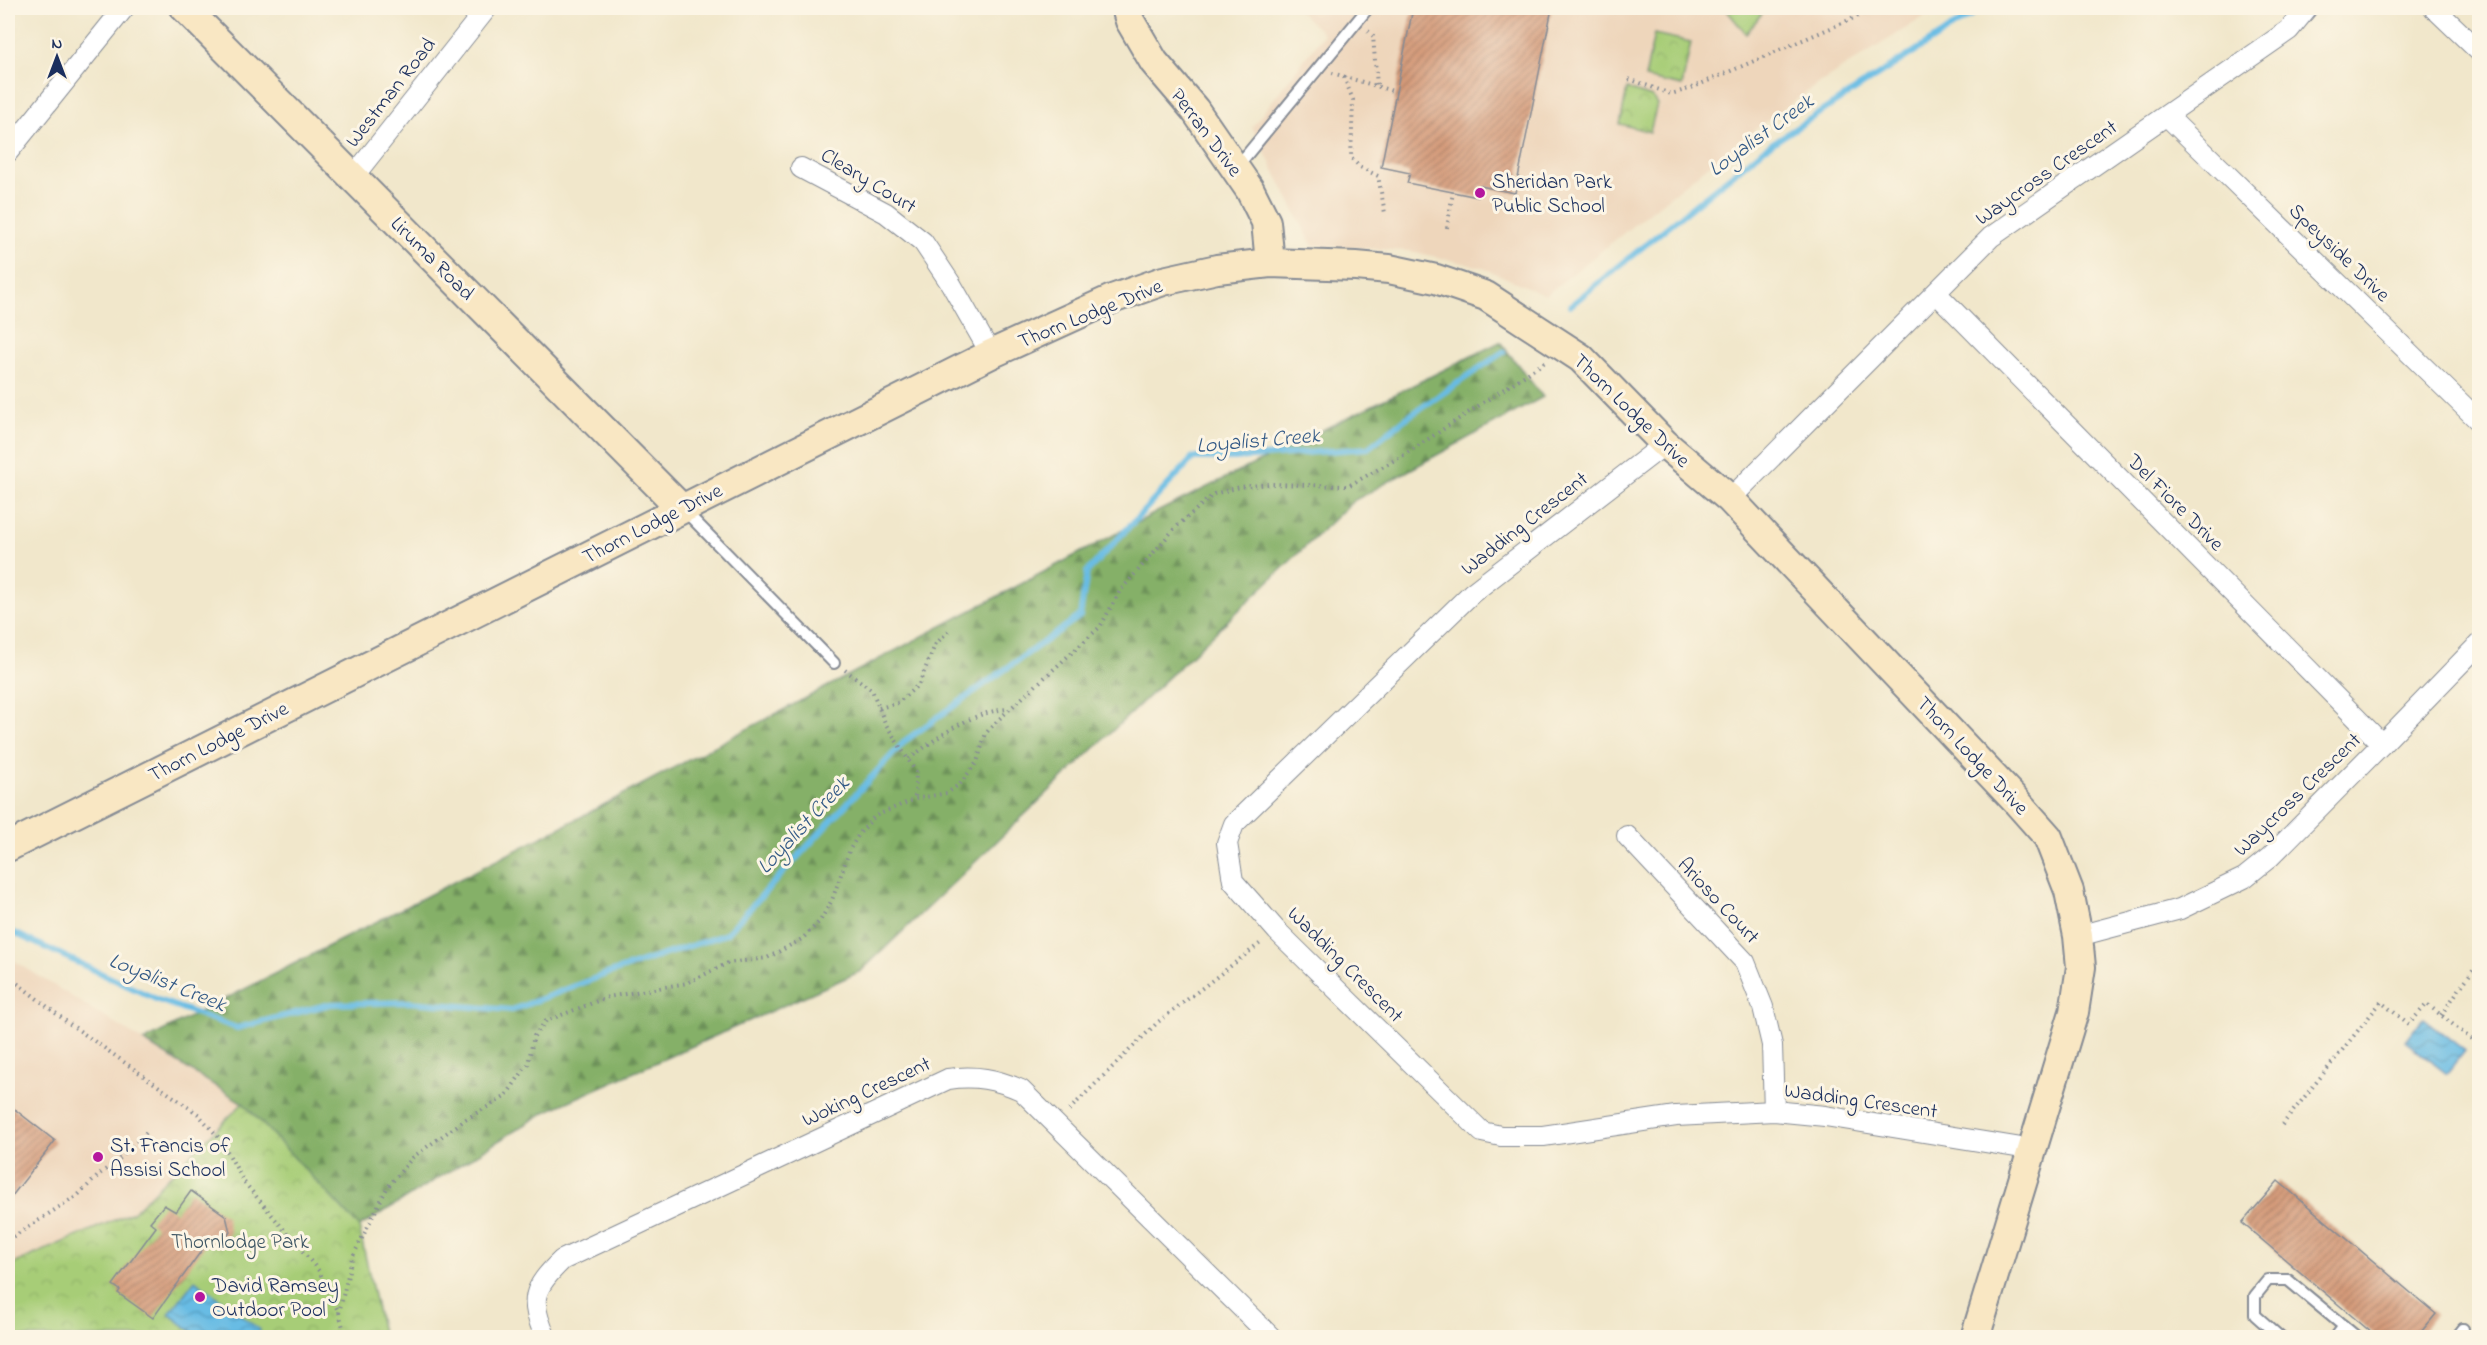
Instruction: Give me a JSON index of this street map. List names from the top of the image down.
{
  "streets": {
    "street": [
      "Westman Road",
      "Perran Drive",
      "Waycross Crescent",
      "Cleary Court",
      "Speyside Drive",
      "Liruma Road",
      "Thorn Lodge Drive",
      "Del Fiore Drive",
      "Wadding Crescent",
      "Arioso Court",
      "Woking Crescent"
    ]
  },
  "crossings": [
    ["Westman Road", "Liruma Road"],
    ["Perran Drive", "Thorn Lodge Drive"],
    ["Waycross Crescent", "Speyside Drive"],
    ["Waycross Crescent", "Thorn Lodge Drive"],
    ["Waycross Crescent", "Del Fiore Drive"],
    ["Cleary Court", "Thorn Lodge Drive"],
    ["Liruma Road", "Thorn Lodge Drive"],
    ["Thorn Lodge Drive", "Wadding Crescent"],
    ["Wadding Crescent", "Arioso Court"]
  ],
  "water": ["Loyalist Creek"],
  "parks": ["Thornlodge Park"],
  "places": ["Sheridan Park Public School", "St. Francis of Assisi School", "David Ramsey Outdoor Pool"],
  "north": "top"
}
